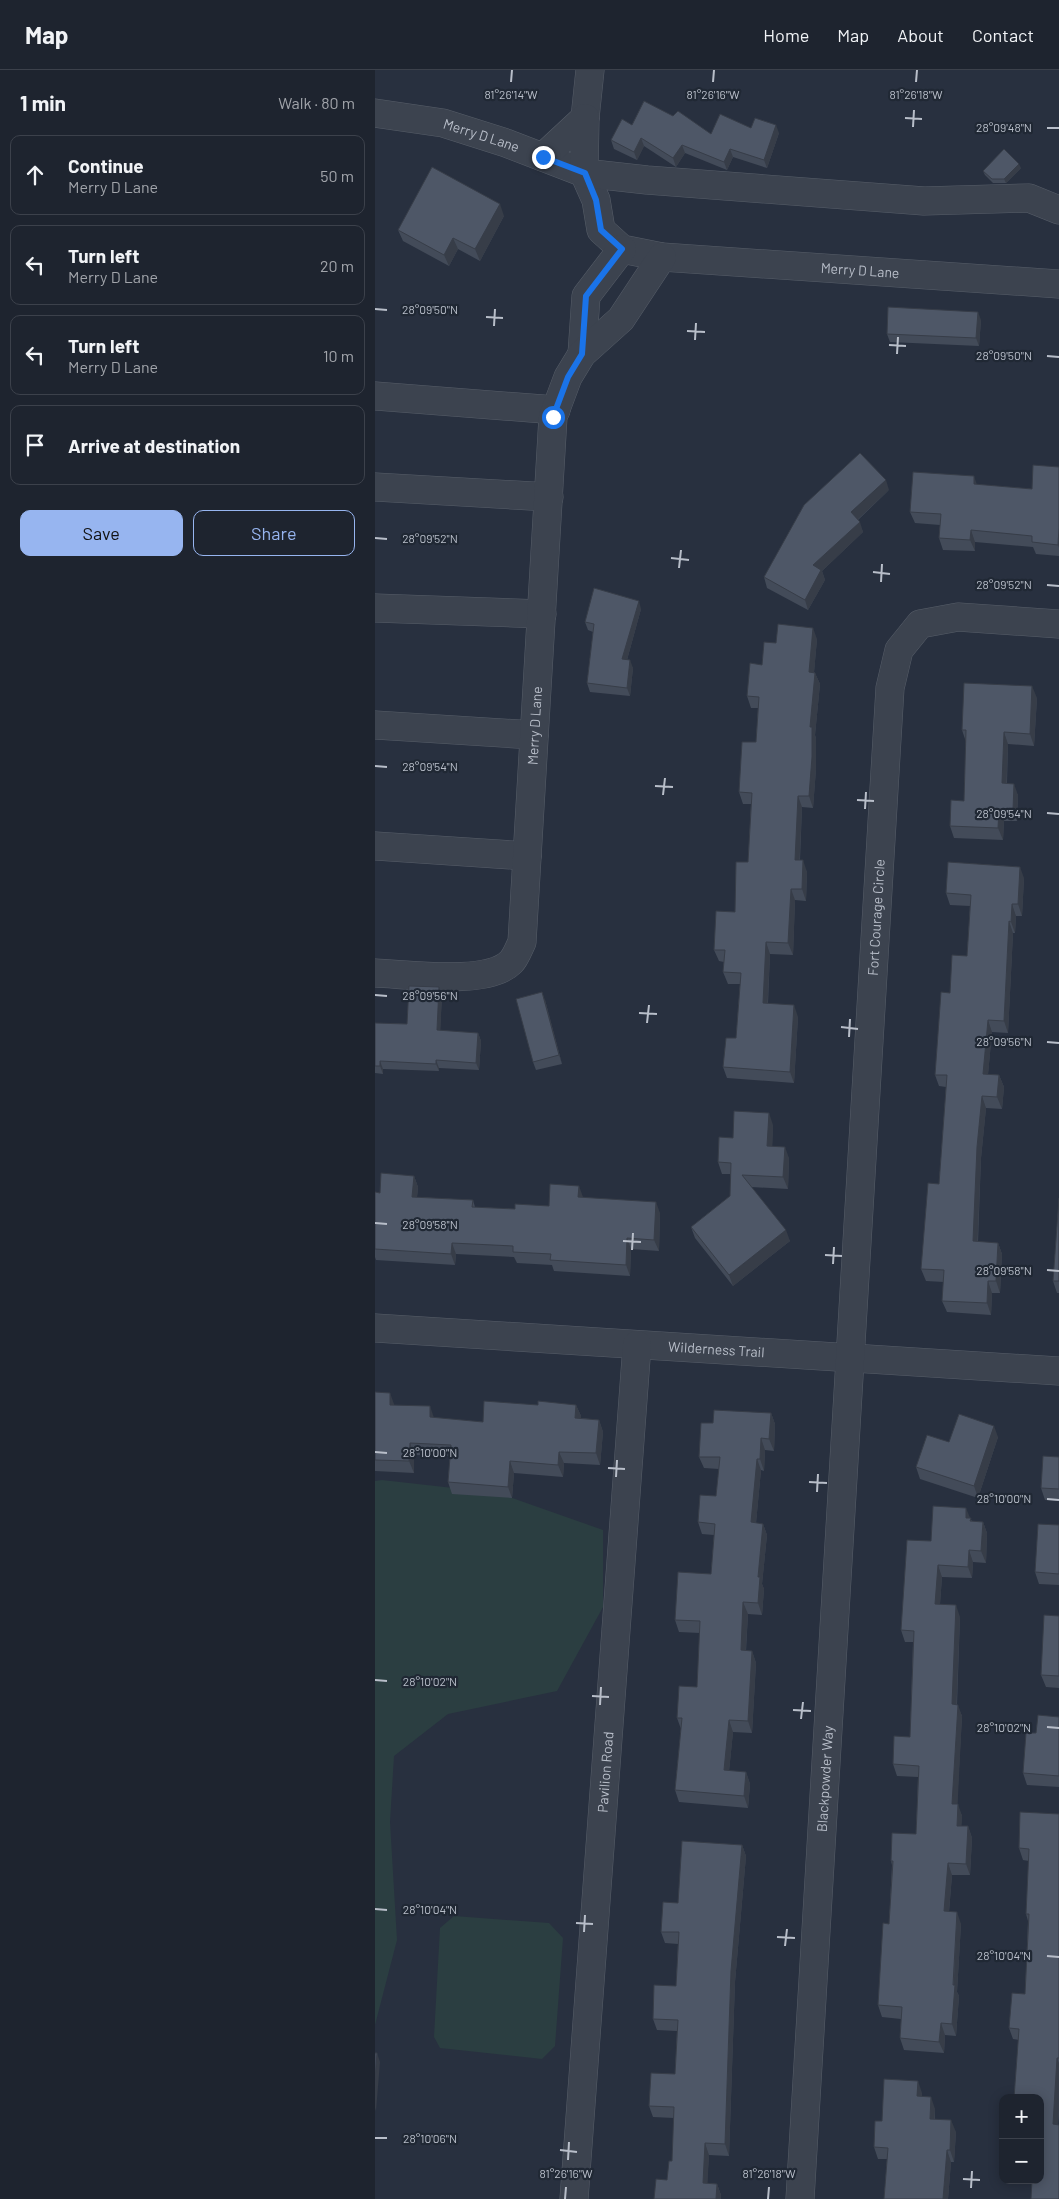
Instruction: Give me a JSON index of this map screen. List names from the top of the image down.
{
  "streets": {
    "street": [
      "Merry D Lane",
      "Fort Courage Circle",
      "Wilderness Trail",
      "Pavilion Road",
      "Blackpowder Way"
    ]
  },
  "crossings": [
    ["Fort Courage Circle", "Wilderness Trail"],
    ["Fort Courage Circle", "Blackpowder Way"],
    ["Wilderness Trail", "Pavilion Road"],
    ["Wilderness Trail", "Blackpowder Way"]
  ],
  "page": {
    "header": "Map",
    "nav": [
      "Home",
      "Map",
      "About",
      "Contact"
    ],
    "heading": ["1 min", "Walk · 80 m"],
    "list": [
      ["Continue", "Merry D Lane", "50 m"],
      ["Turn left", "Merry D Lane", "20 m"],
      ["Turn left", "Merry D Lane", "10 m"],
      "Arrive at destination"
    ],
    "buttons": ["Save", "Share"],
    "map_buttons": ["+", "−"]
  },
  "coordinates": [
    "81°26'14\"W",
    "81°26'16\"W",
    "81°26'18\"W",
    "28°09'48\"N",
    "28°09'50\"N",
    "28°09'52\"N",
    "28°09'54\"N",
    "28°09'56\"N",
    "28°09'58\"N",
    "28°10'00\"N",
    "28°10'02\"N",
    "28°10'04\"N",
    "28°10'06\"N"
  ]
}
